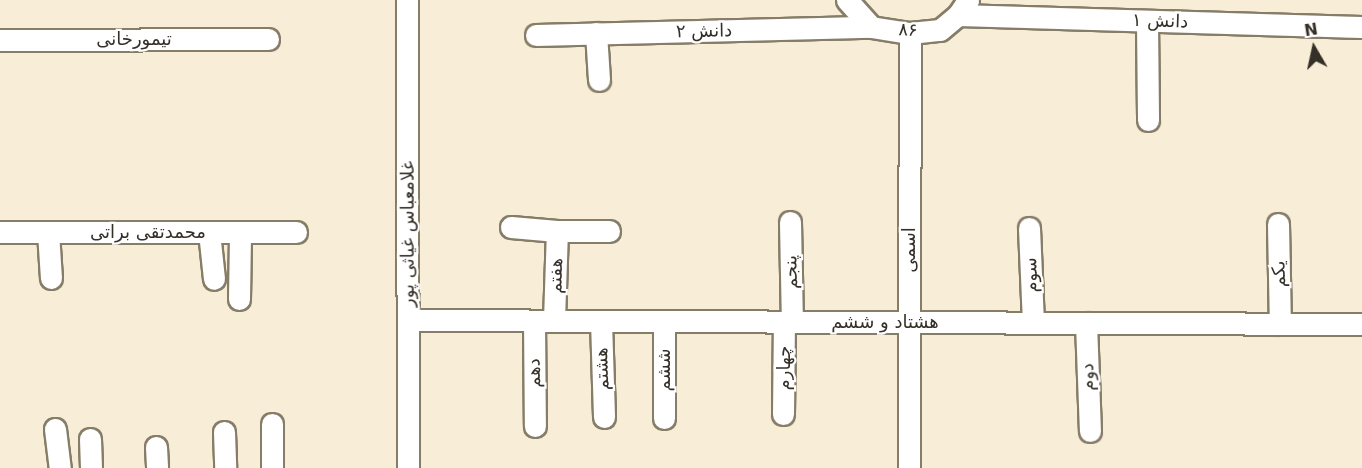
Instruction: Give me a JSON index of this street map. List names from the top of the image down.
{
  "streets": {
    "street": [
      "دانش ۱",
      "۸۶",
      "دانش ۲",
      "تیمورخانی",
      "محمدتقی براتی",
      "غلامعباس غیاثی پور",
      "اسمی",
      "پنجم",
      "یکم",
      "سوم",
      "هفتم",
      "هشتاد و ششم",
      "چهارم",
      "هشتم",
      "ششم",
      "دهم",
      "دوم"
    ]
  },
  "crossings": [
    ["دانش ۱", "۸۶"],
    ["۸۶", "دانش ۲"],
    ["۸۶", "اسمی"],
    ["غلامعباس غیاثی پور", "هشتاد و ششم"],
    ["اسمی", "هشتاد و ششم"],
    ["پنجم", "هشتاد و ششم"],
    ["پنجم", "چهارم"],
    ["یکم", "هشتاد و ششم"],
    ["سوم", "هشتاد و ششم"],
    ["هفتم", "هشتاد و ششم"],
    ["هفتم", "دهم"],
    ["هشتاد و ششم", "چهارم"],
    ["هشتاد و ششم", "هشتم"],
    ["هشتاد و ششم", "ششم"],
    ["هشتاد و ششم", "دهم"],
    ["هشتاد و ششم", "دوم"]
  ],
  "north": "top"
}
